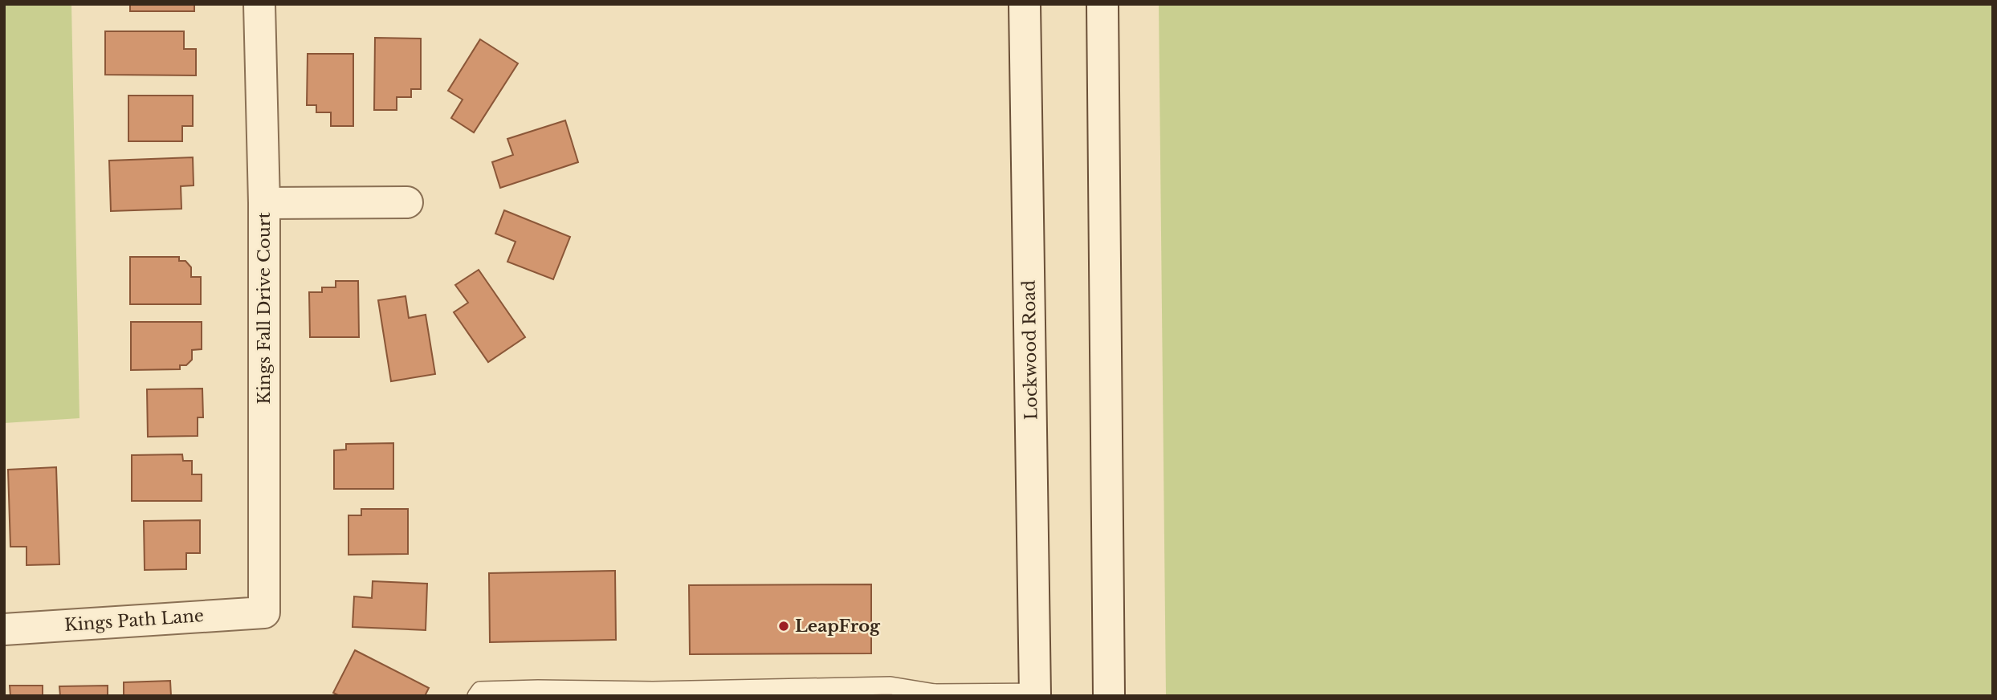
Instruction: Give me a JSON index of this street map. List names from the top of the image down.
{
  "streets": {
    "main road": ["Kings Fall Drive Court", "Lockwood Road", "Kings Path Lane"]
  },
  "crossings": [
    ["Kings Fall Drive Court", "Kings Path Lane"]
  ],
  "places": ["LeapFrog"]
}
